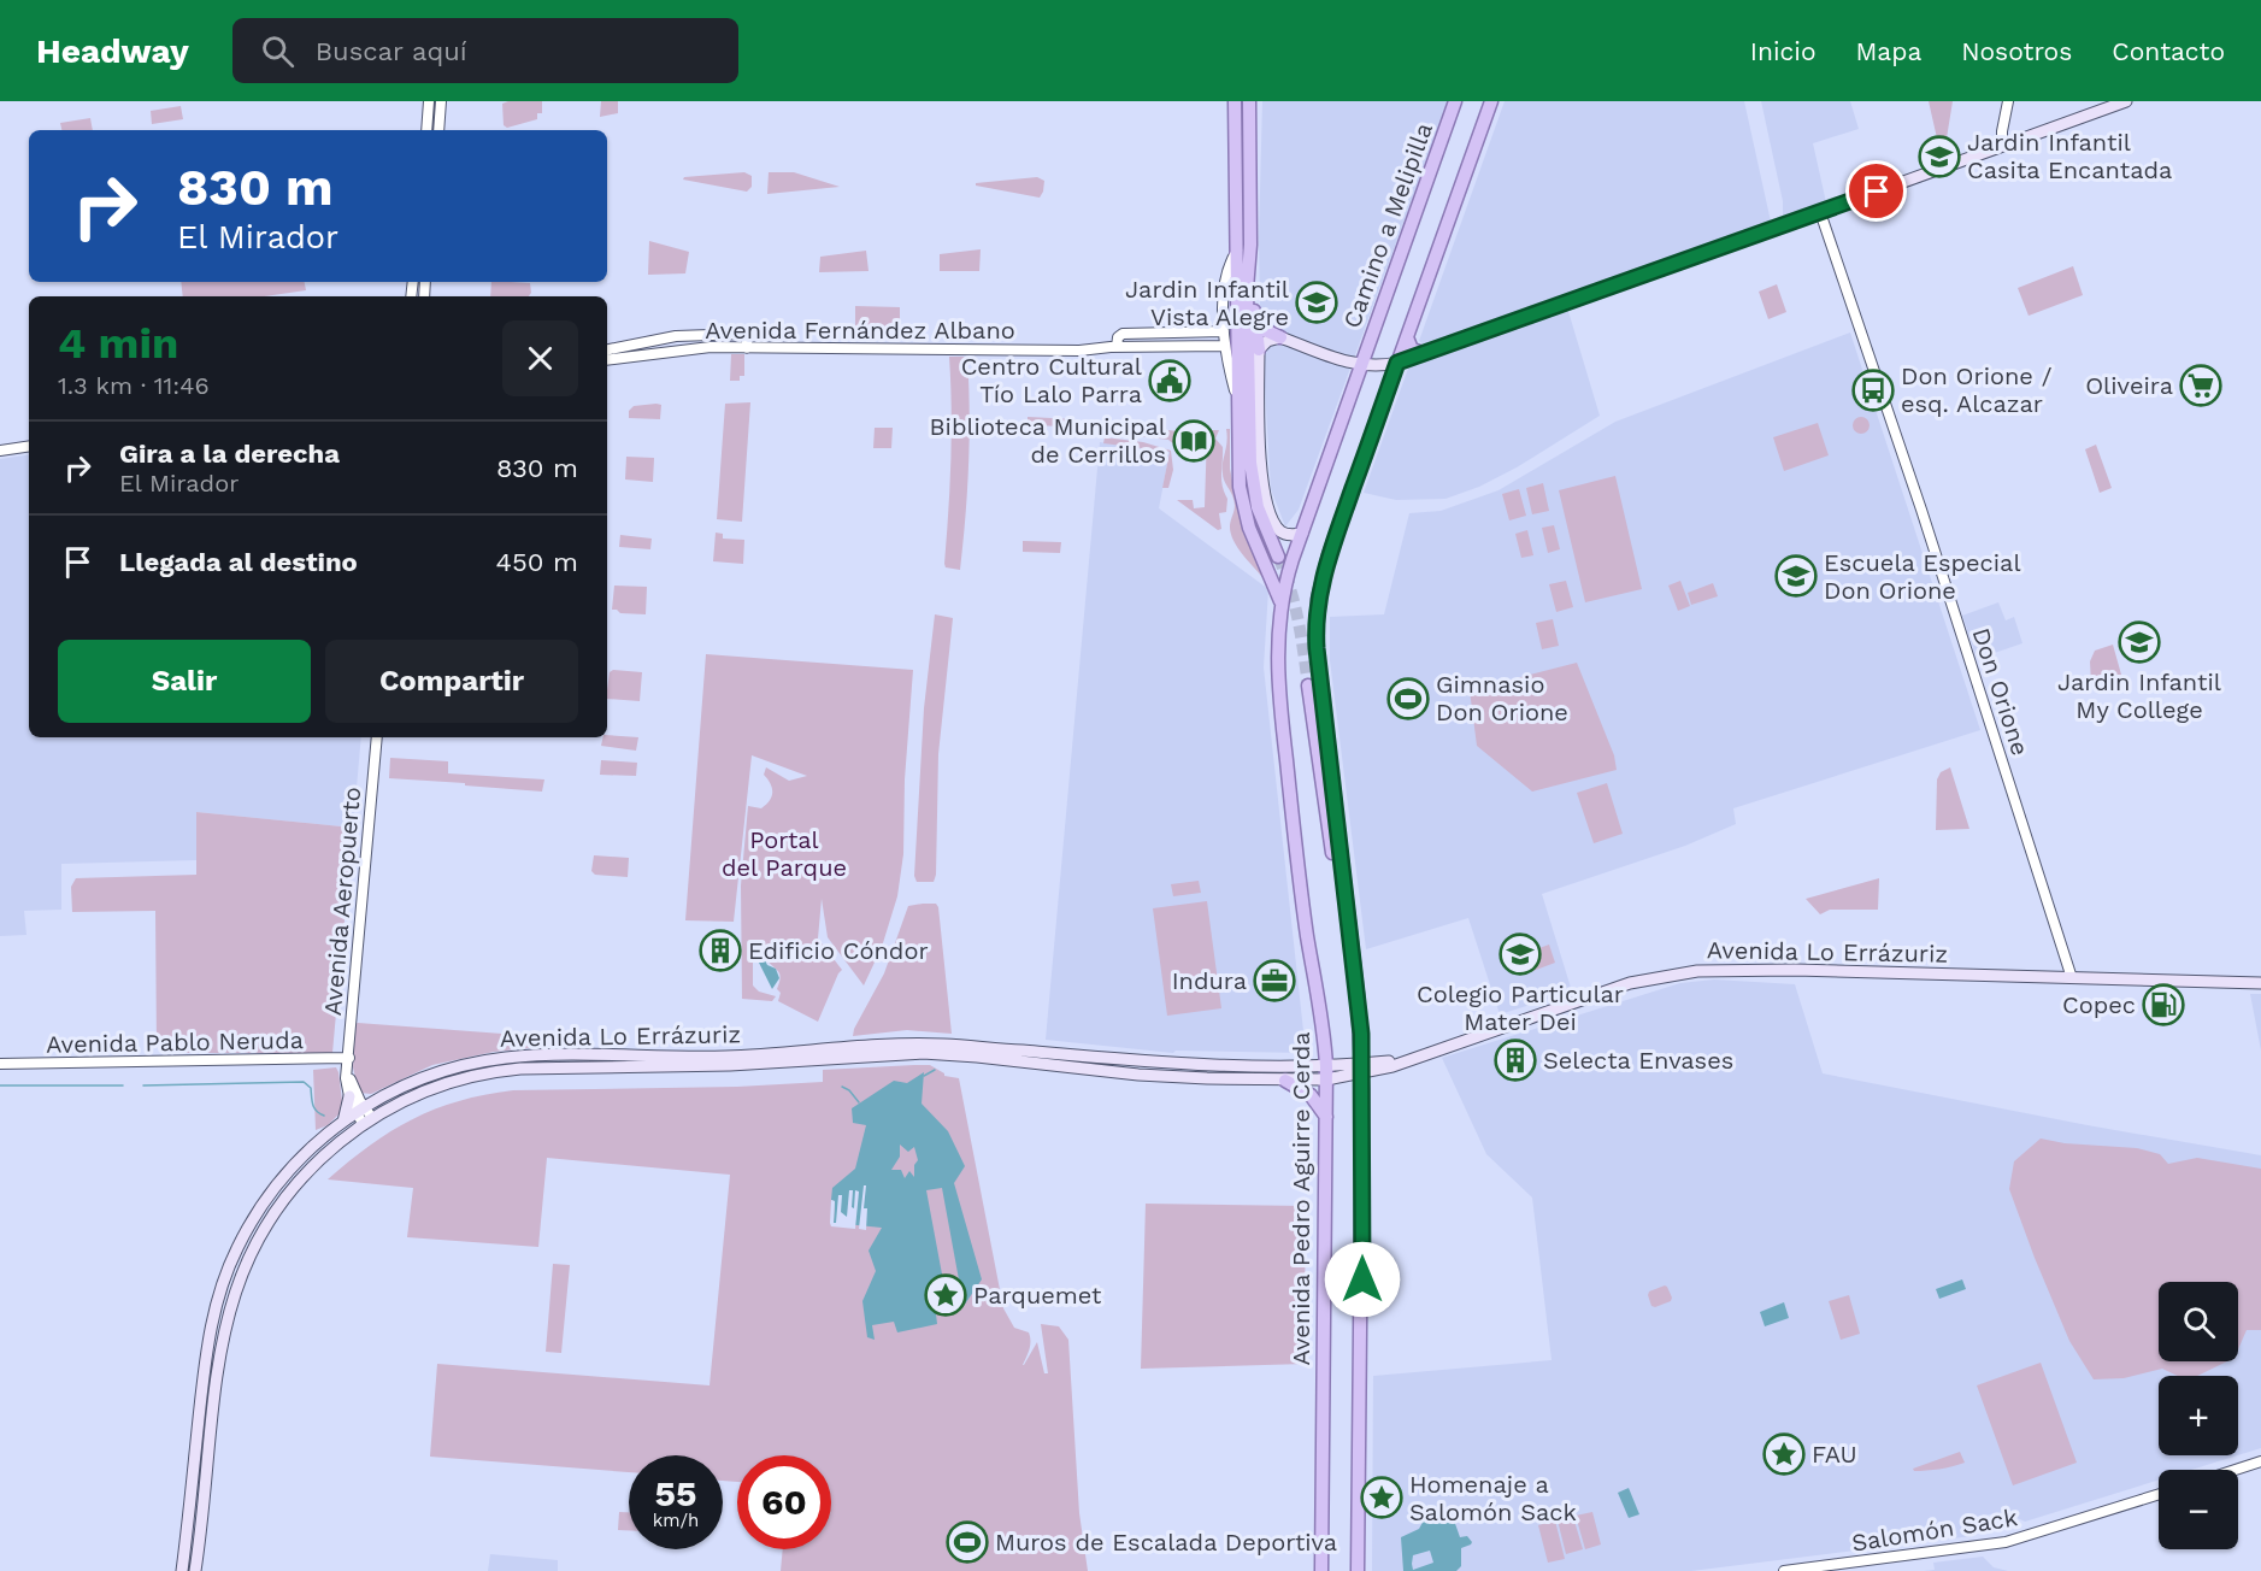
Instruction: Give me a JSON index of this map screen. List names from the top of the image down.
{
  "streets": {
    "main road": ["Camino a Melipilla", "Avenida Lo Errázuriz", "Avenida Pedro Aguirre Cerda"],
    "street": [
      "Avenida Fernández Albano",
      "Don Orione",
      "Avenida Aeropuerto",
      "Avenida Pablo Neruda",
      "Salomón Sack"
    ]
  },
  "crossings": [
    ["Camino a Melipilla", "Avenida Pedro Aguirre Cerda"],
    ["Don Orione", "Avenida Lo Errázuriz"],
    ["Avenida Aeropuerto", "Avenida Lo Errázuriz"],
    ["Avenida Aeropuerto", "Avenida Pablo Neruda"],
    ["Avenida Lo Errázuriz", "Avenida Pedro Aguirre Cerda"]
  ],
  "parks": ["Portal del Parque"],
  "places": {
    "school or university": [
      "Jardin Infantil Casita Encantada",
      "Jardin Infantil Vista Alegre",
      "Escuela Especial Don Orione",
      "Jardin Infantil My College",
      "Colegio Particular Mater Dei"
    ],
    "public building": ["Centro Cultural Tío Lalo Parra"],
    "supermarket": ["Oliveira"],
    "bus stop": ["Don Orione / esq. Alcazar"],
    "library": ["Biblioteca Municipal de Cerrillos"],
    "sports": ["Gimnasio Don Orione", "Muros de Escalada Deportiva"],
    "building": ["Edificio Cóndor", "Selecta Envases"],
    "office": ["Indura"],
    "fuel station": ["Copec"],
    "place": ["Parquemet", "FAU", "Homenaje a Salomón Sack"]
  },
  "page": {
    "header": "Headway",
    "search": "Buscar aquí",
    "nav": [
      "Inicio",
      "Mapa",
      "Nosotros",
      "Contacto"
    ],
    "turn": ["830 m", "El Mirador"],
    "heading": ["4 min", "1.3 km · 11:46"],
    "list": [
      {
        "name": "Gira a la derecha",
        "note": "El Mirador",
        "value": "830 m"
      },
      {
        "name": "Llegada al destino",
        "value": "450 m"
      }
    ],
    "buttons": ["Salir", "Compartir"],
    "map_buttons": ["+", "−"],
    "speed": "55 km/h",
    "limit": "60"
  }
}
